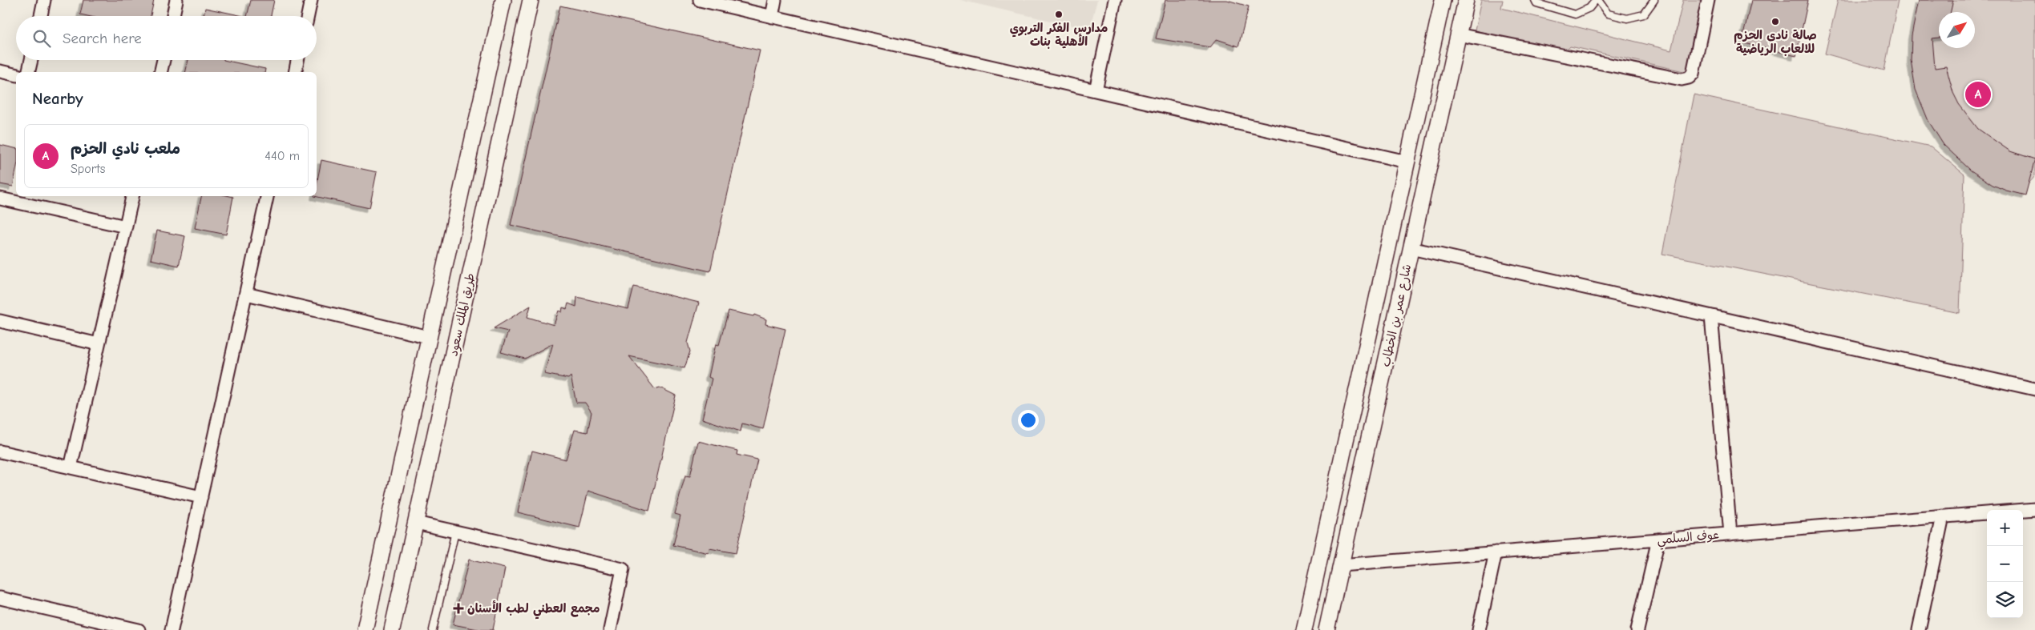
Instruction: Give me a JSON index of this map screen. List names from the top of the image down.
{
  "streets": {
    "street": ["طريق الملك سعود", "شارع عمر بن الخطاب", "عوف السلمي"]
  },
  "crossings": [
    ["شارع عمر بن الخطاب", "عوف السلمي"]
  ],
  "places": {
    "other": ["مدارس الفكر التربوي الأهلية بنات", "صالة نادي الحزم للالعاب الرياضية"],
    "health": ["مجمع العطني لطب الأسنان"]
  },
  "north": "top right",
  "page": {
    "search": "Search here",
    "heading": "Nearby",
    "pins": "A",
    "list": [
      {
        "mark": "A",
        "name": "ملعب نادي الحزم",
        "note": "Sports",
        "value": "440 m"
      }
    ],
    "map_buttons": ["+", "−"]
  }
}
